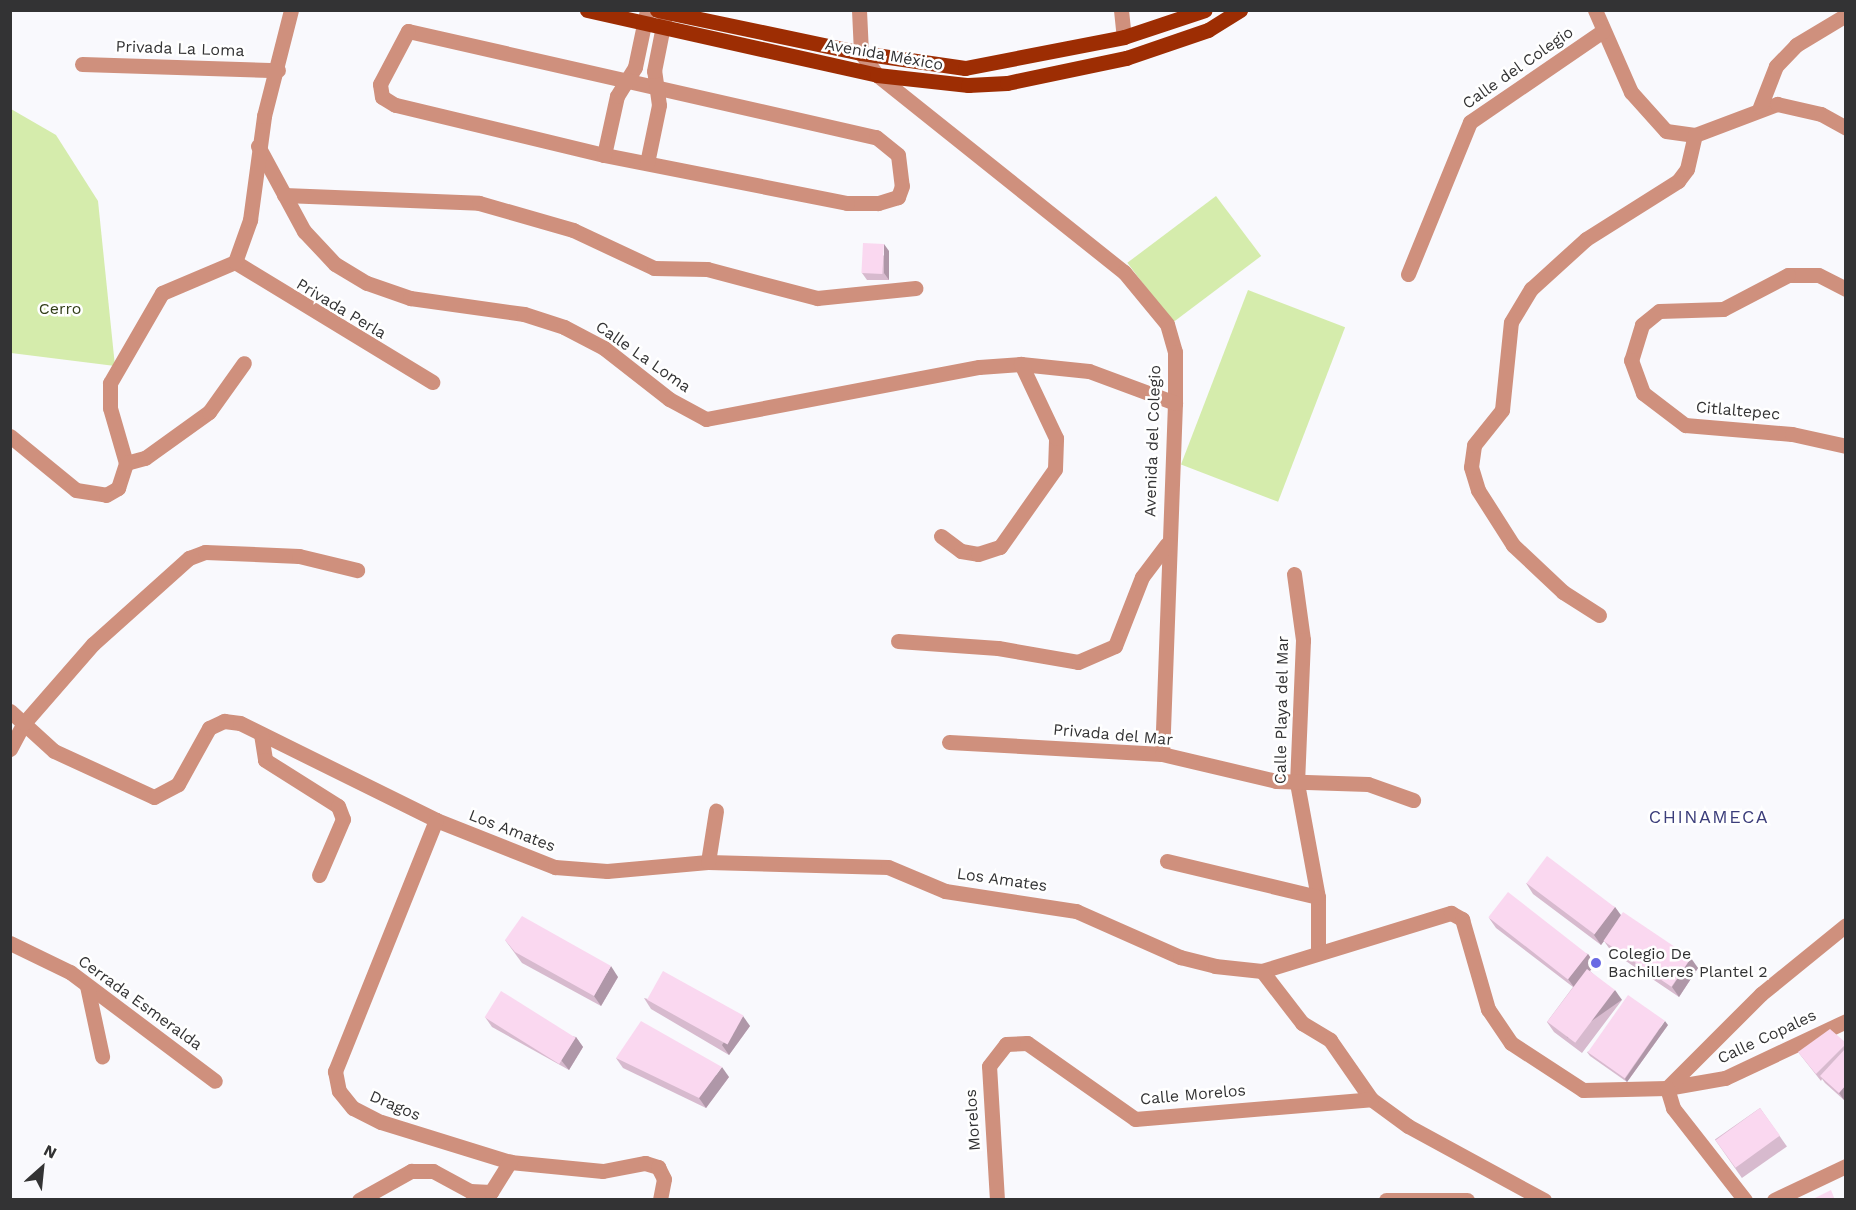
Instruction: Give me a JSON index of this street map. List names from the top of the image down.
{
  "streets": {
    "main road": ["Avenida México"],
    "street": [
      "Privada La Loma",
      "Calle del Colegio",
      "Privada Perla",
      "Calle La Loma",
      "Citlaltepec",
      "Avenida del Colegio",
      "Calle Playa del Mar",
      "Privada del Mar",
      "Los Amates",
      "Cerrada Esmeralda",
      "Calle Copales",
      "Calle Morelos",
      "Dragos",
      "Morelos"
    ]
  },
  "crossings": [
    ["Avenida México", "Avenida del Colegio"],
    ["Calle La Loma", "Avenida del Colegio"],
    ["Avenida del Colegio", "Privada del Mar"],
    ["Calle Playa del Mar", "Privada del Mar"],
    ["Calle Playa del Mar", "Los Amates"],
    ["Los Amates", "Calle Copales"],
    ["Los Amates", "Dragos"],
    ["Calle Morelos", "Morelos"]
  ],
  "districts": ["CHINAMECA"],
  "parks": ["Cerro"],
  "places": ["Colegio De Bachilleres Plantel 2"],
  "north": "top right"
}
